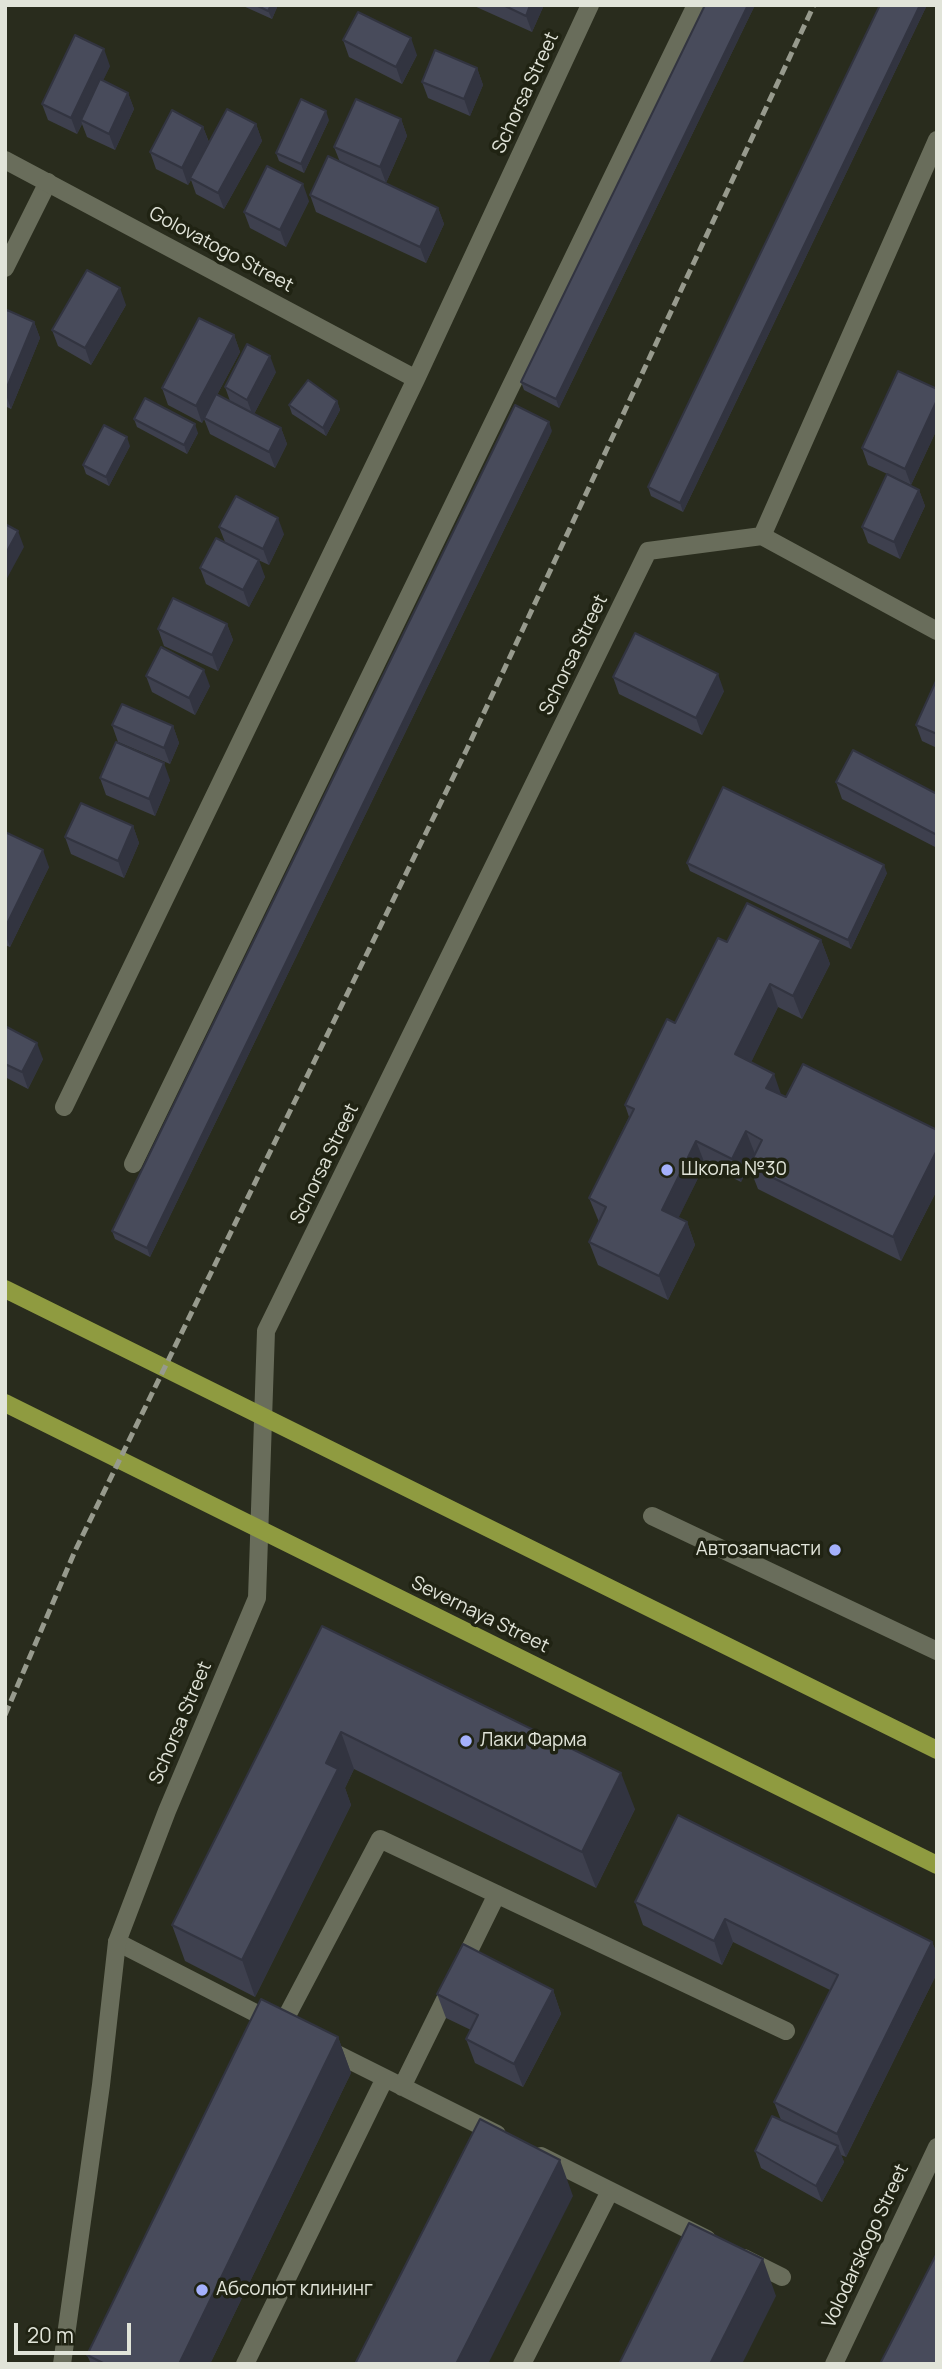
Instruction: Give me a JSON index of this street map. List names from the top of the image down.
{
  "streets": {
    "main road": ["Severnaya Street"],
    "street": ["Schorsa Street", "Golovatogo Street", "Volodarskogo Street"]
  },
  "crossings": [
    ["Schorsa Street", "Golovatogo Street"]
  ],
  "places": [
    "Школа №30",
    "Автозапчасти",
    "Лаки Фарма",
    "Абсолют клининг"
  ],
  "scale_bar": "20 m"
}
